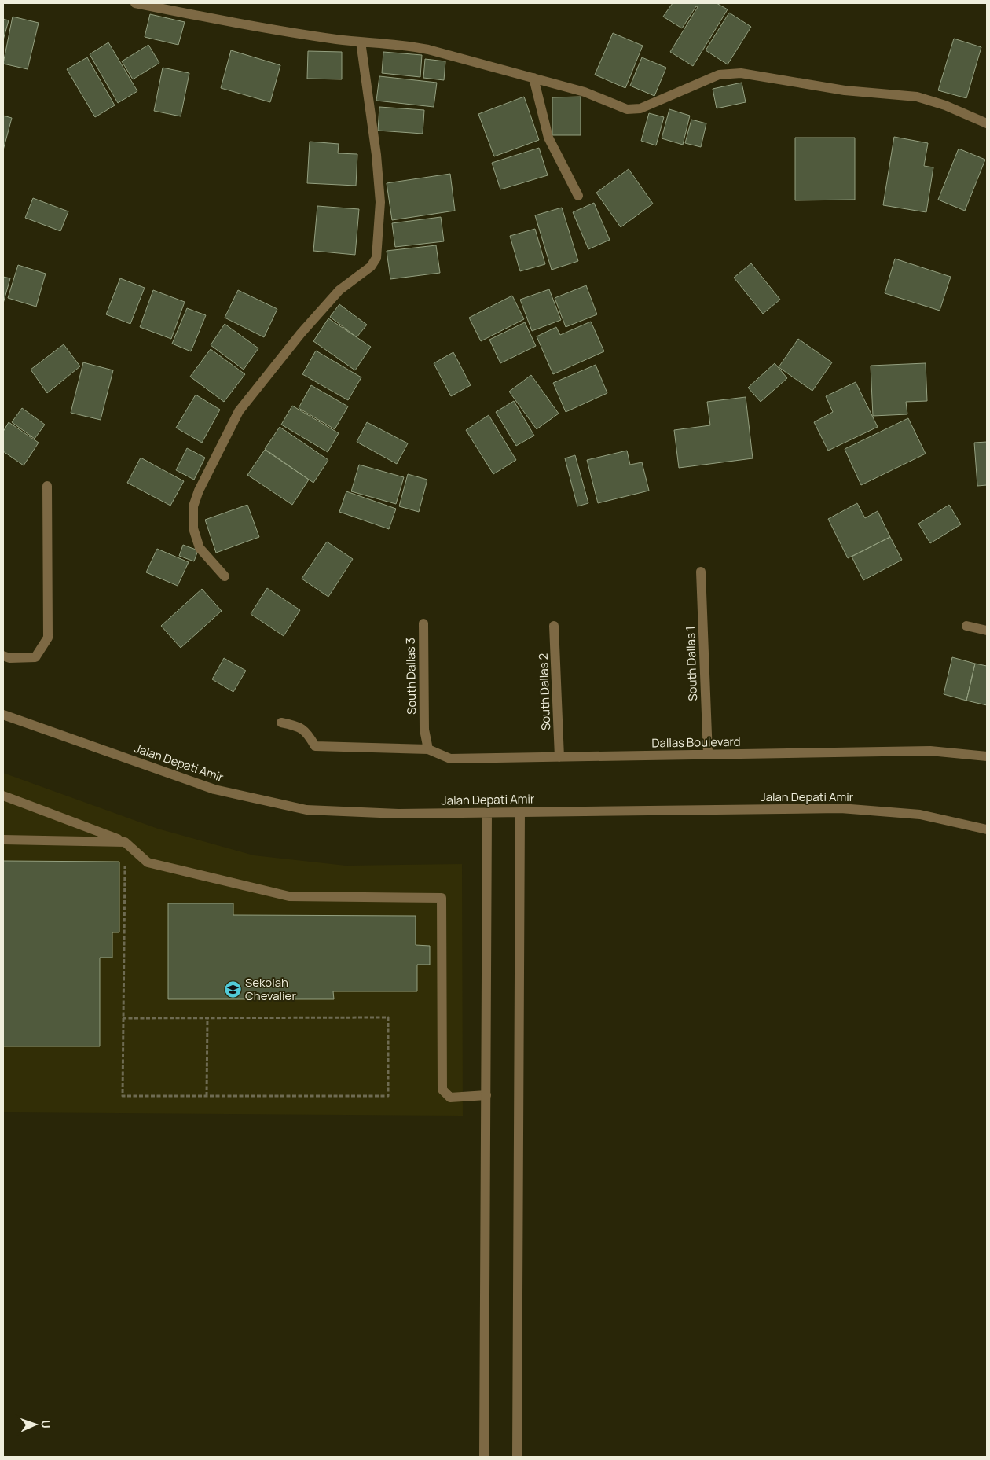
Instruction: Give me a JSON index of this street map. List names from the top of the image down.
{
  "streets": {
    "street": [
      "South Dallas 1",
      "South Dallas 3",
      "South Dallas 2",
      "Dallas Boulevard",
      "Jalan Depati Amir"
    ]
  },
  "crossings": [
    ["South Dallas 1", "Dallas Boulevard"],
    ["South Dallas 3", "Dallas Boulevard"],
    ["South Dallas 2", "Dallas Boulevard"]
  ],
  "places": {
    "school or university": ["Sekolah Chevalier"]
  },
  "north": "right"
}
